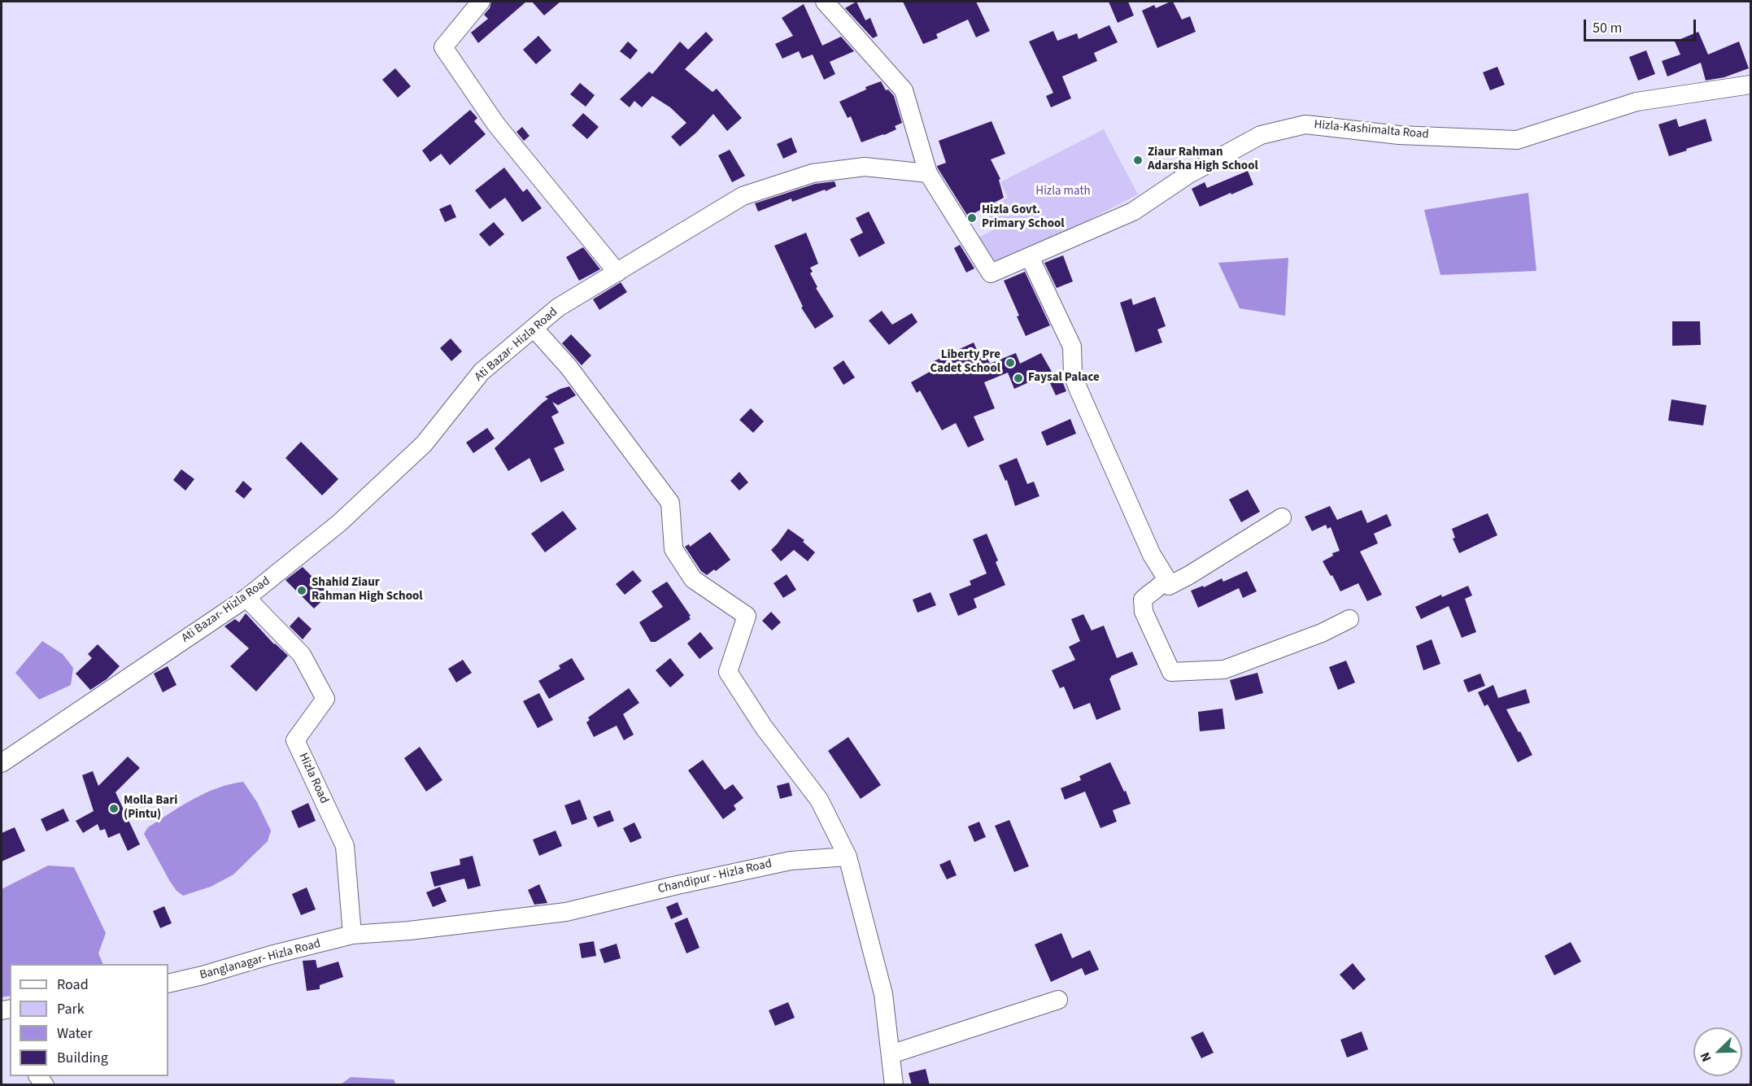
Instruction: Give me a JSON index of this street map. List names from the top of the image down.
{
  "streets": {
    "street": [
      "Hizla-Kashimalta Road",
      "Ati Bazar- Hizla Road",
      "Hizla Road",
      "Chandipur - Hizla Road",
      "Banglanagar- Hizla Road"
    ]
  },
  "crossings": [
    ["Hizla-Kashimalta Road", "Ati Bazar- Hizla Road"],
    ["Ati Bazar- Hizla Road", "Hizla Road"],
    ["Hizla Road", "Chandipur - Hizla Road"],
    ["Hizla Road", "Banglanagar- Hizla Road"],
    ["Chandipur - Hizla Road", "Banglanagar- Hizla Road"]
  ],
  "parks": ["Hizla math"],
  "places": [
    "Ziaur Rahman Adarsha High School",
    "Hizla Govt. Primary School",
    "Liberty Pre Cadet School",
    "Faysal Palace",
    "Shahid Ziaur Rahman High School",
    "Molla Bari (Pintu)"
  ],
  "legend": [
    "Road",
    "Park",
    "Water",
    "Building"
  ],
  "scale_bar": "50 m",
  "north": "bottom left"
}
